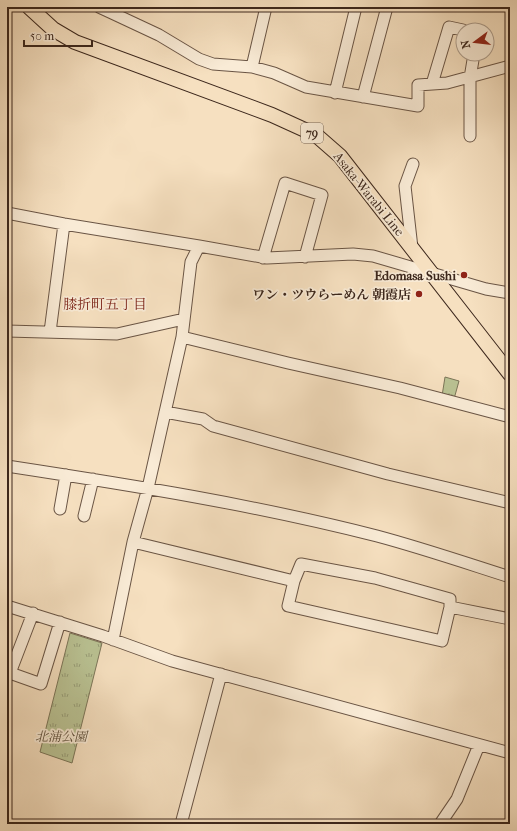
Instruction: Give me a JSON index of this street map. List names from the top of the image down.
{
  "streets": {
    "main road": ["79", "Asaka-Warabi Line"]
  },
  "districts": ["膝折町五丁目"],
  "parks": ["北浦公園"],
  "places": ["Edomasa Sushi", "ワン・ツウらーめん 朝霞店"],
  "scale_bar": "50 m",
  "north": "left"
}
